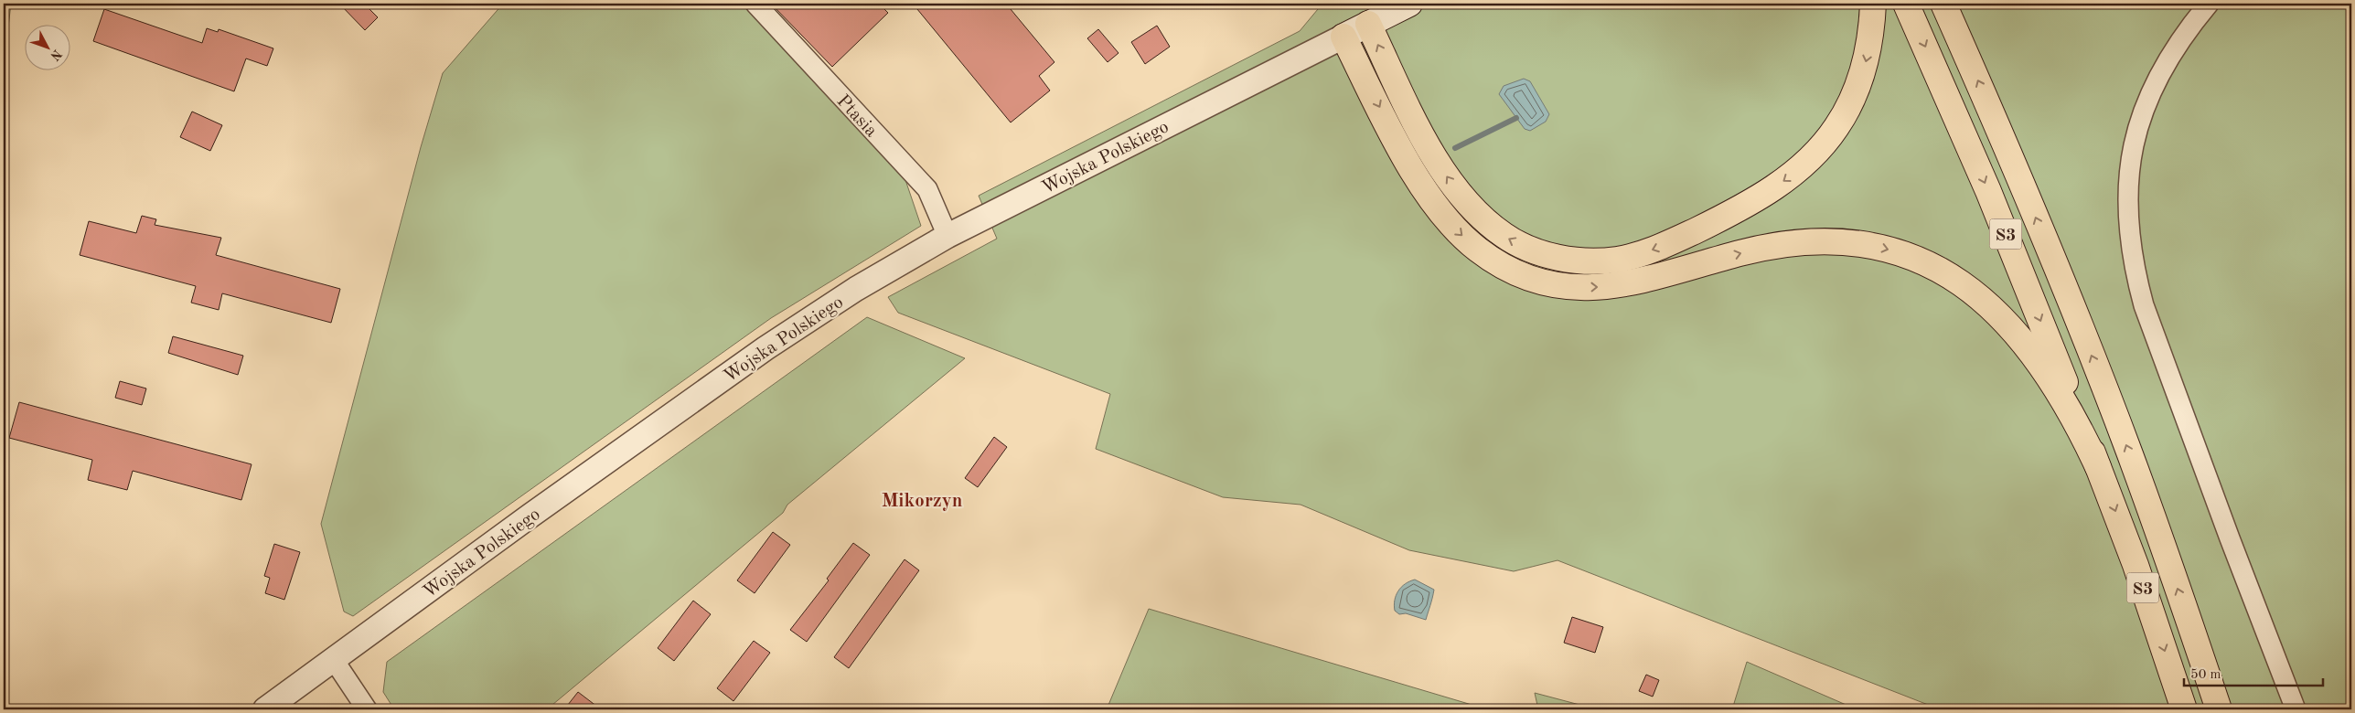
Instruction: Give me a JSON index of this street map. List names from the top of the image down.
{
  "streets": {
    "highway": ["S3"],
    "street": ["Ptasia", "Wojska Polskiego"]
  },
  "crossings": [
    ["Ptasia", "Wojska Polskiego"]
  ],
  "districts": ["Mikorzyn"],
  "scale_bar": "50 m",
  "north": "bottom right"
}
